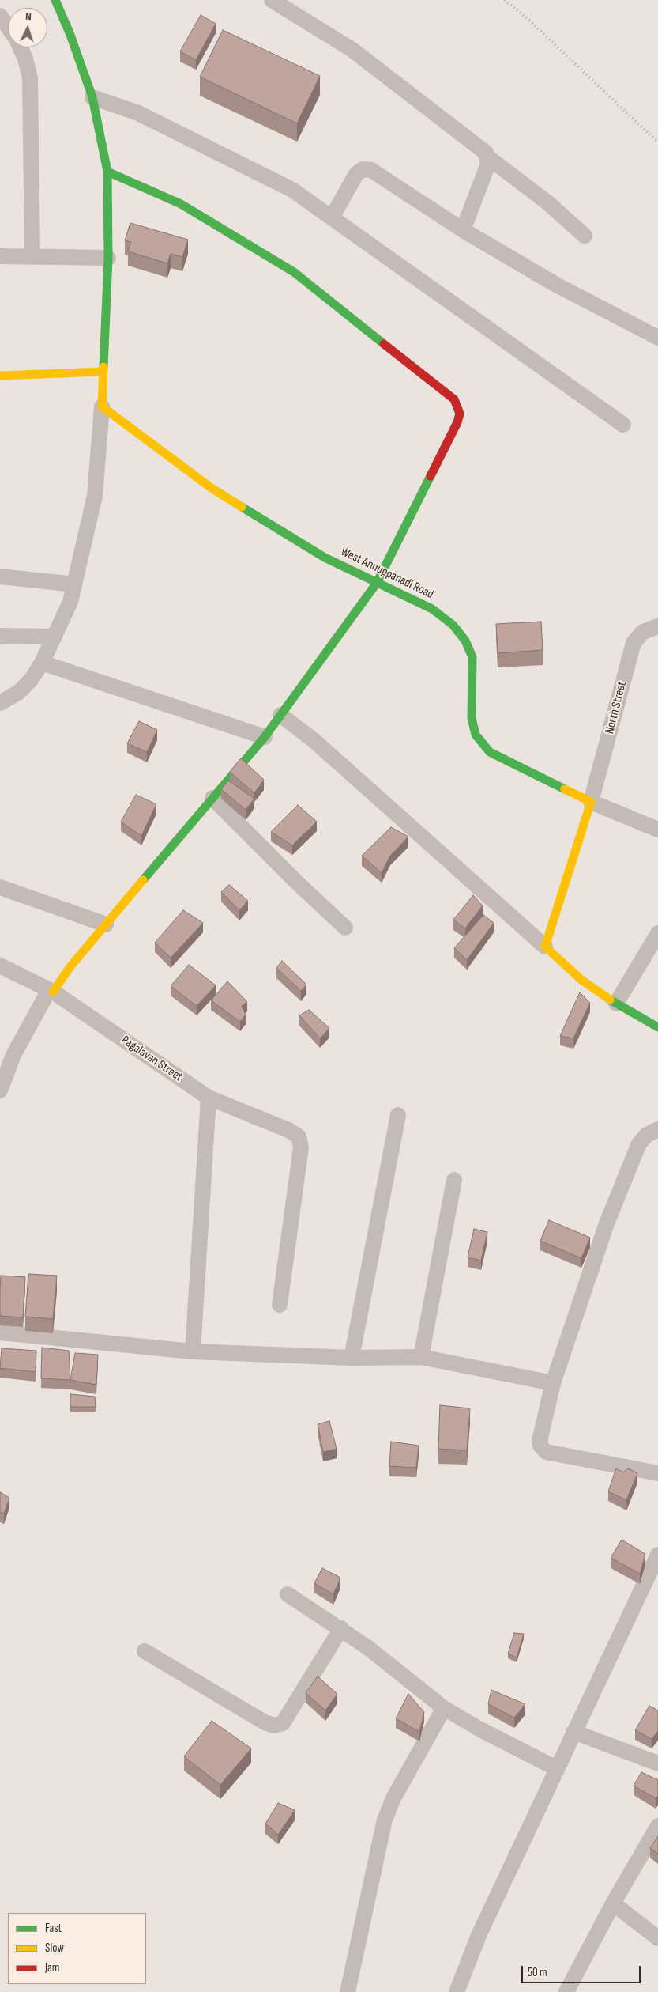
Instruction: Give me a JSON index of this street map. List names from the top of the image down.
{
  "streets": {
    "street": ["West Annuppanadi Road", "North Street", "Pagalavan Street"]
  },
  "crossings": [
    ["West Annuppanadi Road", "North Street"]
  ],
  "legend": ["Fast", "Slow", "Jam"],
  "scale_bar": "50 m",
  "north": "top"
}
